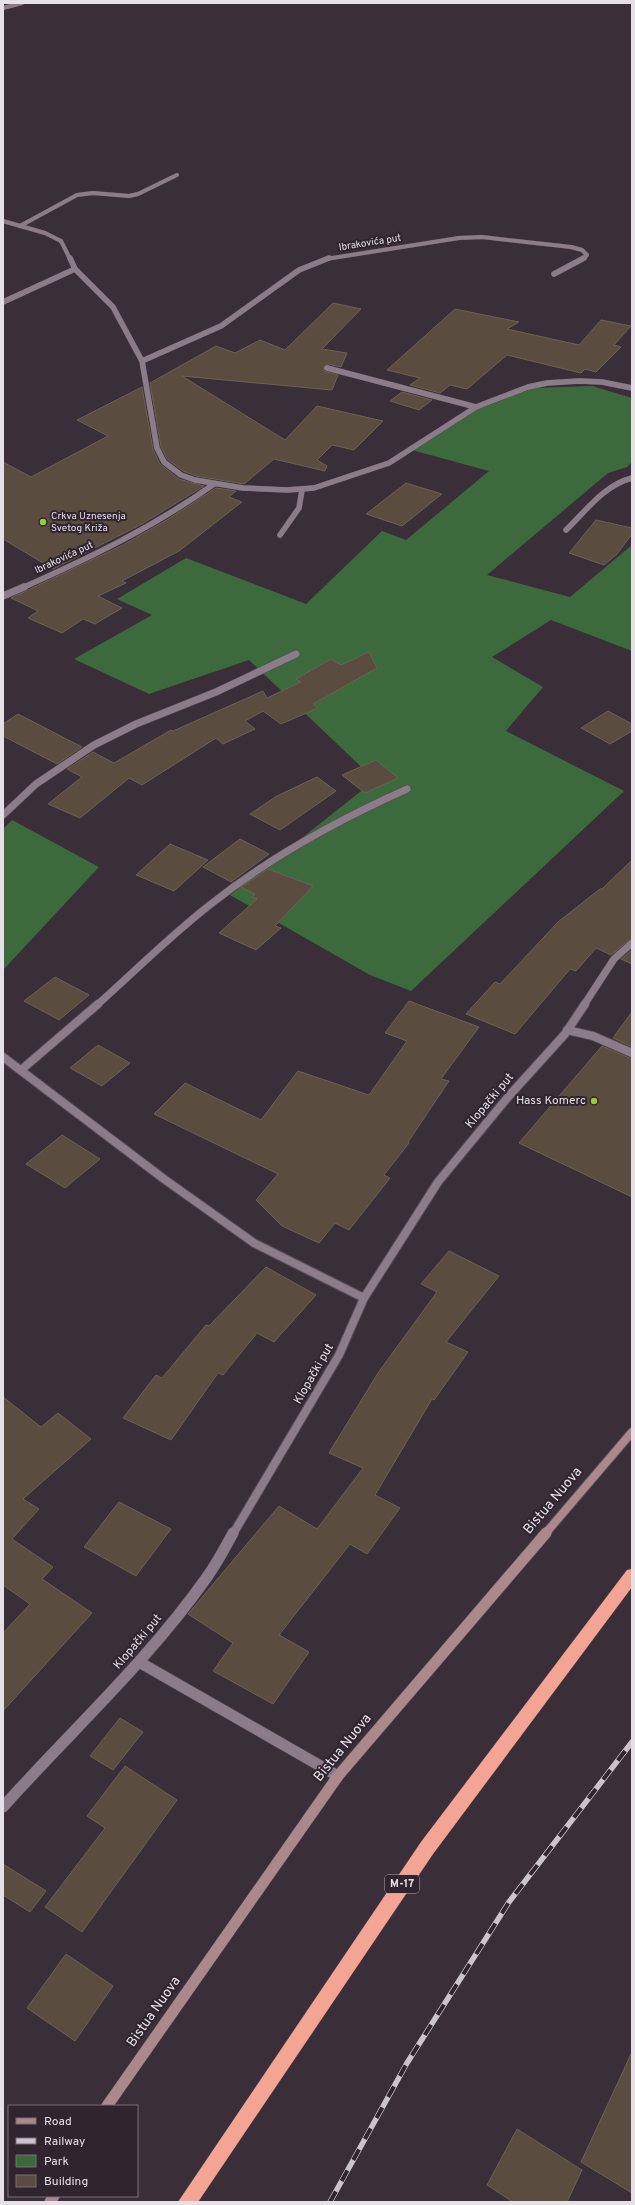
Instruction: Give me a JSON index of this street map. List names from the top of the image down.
{
  "streets": {
    "highway": ["M-17"],
    "street": ["Ibrakovića put", "Klopački put", "Bistua Nuova"]
  },
  "places": ["Crkva Uznesenja Svetog Križa", "Hass Komerc"],
  "legend": [
    "Road",
    "Railway",
    "Park",
    "Building"
  ]
}
